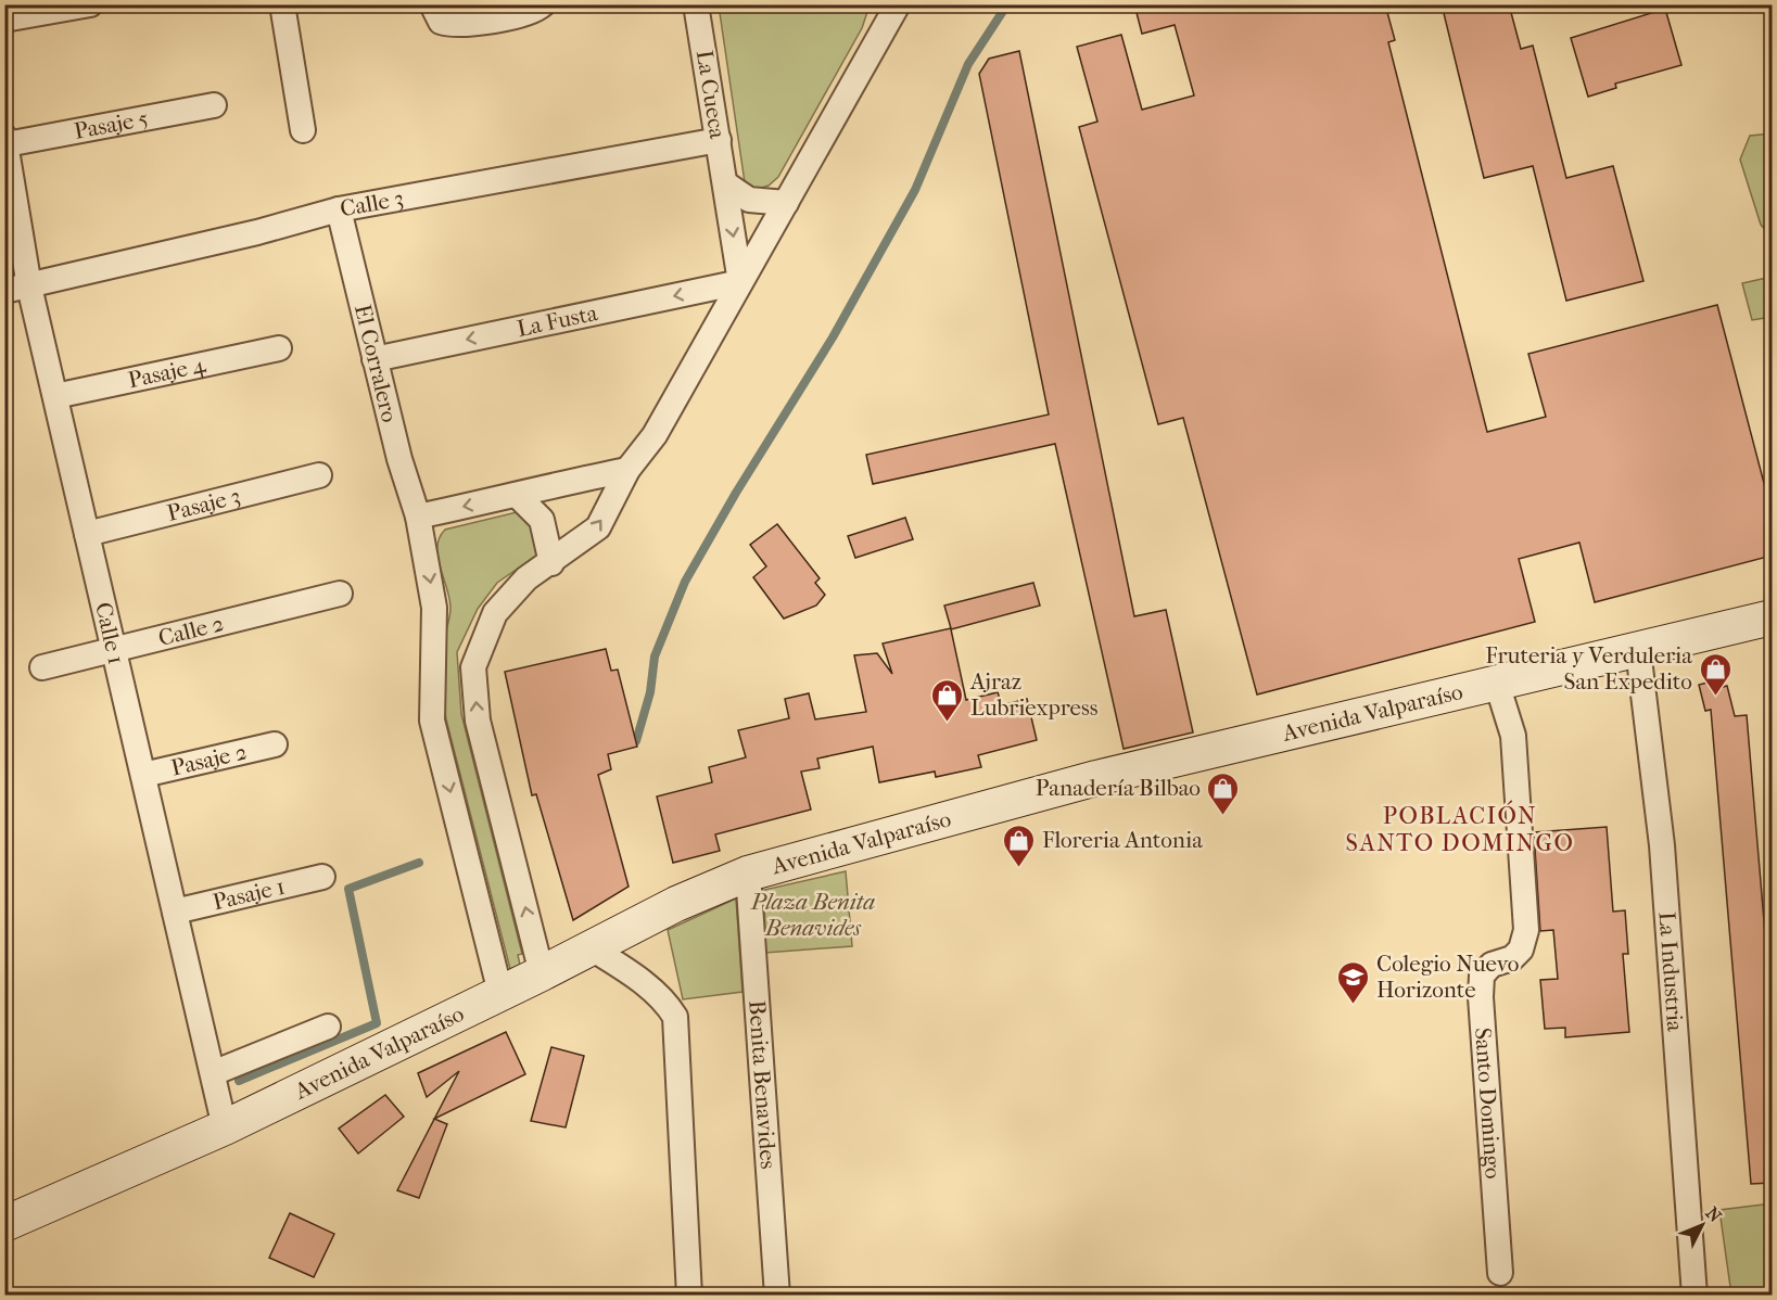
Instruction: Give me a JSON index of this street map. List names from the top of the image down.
{
  "streets": {
    "main road": ["Avenida Valparaíso"],
    "street": [
      "La Cueca",
      "Pasaje 5",
      "Calle 3",
      "La Fusta",
      "El Corralero",
      "Pasaje 4",
      "Pasaje 3",
      "Calle 2",
      "Calle 1",
      "Pasaje 2",
      "Pasaje 1",
      "La Industria",
      "Benita Benavides",
      "Santo Domingo"
    ]
  },
  "crossings": [
    ["La Cueca", "Calle 3"],
    ["La Cueca", "La Fusta"],
    ["Pasaje 5", "Calle 1"],
    ["Calle 3", "El Corralero"],
    ["Calle 3", "Calle 1"],
    ["La Fusta", "El Corralero"],
    ["El Corralero", "Avenida Valparaíso"],
    ["Pasaje 4", "Calle 1"],
    ["Pasaje 3", "Calle 1"],
    ["Calle 2", "Calle 1"],
    ["Calle 1", "Avenida Valparaíso"],
    ["Calle 1", "Pasaje 2"],
    ["Calle 1", "Pasaje 1"],
    ["Avenida Valparaíso", "La Industria"],
    ["Avenida Valparaíso", "Benita Benavides"],
    ["Avenida Valparaíso", "Santo Domingo"]
  ],
  "one_way": ["La Cueca", "El Corralero"],
  "districts": ["POBLACIÓN SANTO DOMINGO"],
  "parks": ["Plaza Benita Benavides"],
  "places": {
    "shop": [
      "Fruteria y Verduleria San Expedito",
      "Ajraz Lubriexpress",
      "Panadería Bilbao",
      "Floreria Antonia"
    ],
    "school or university": ["Colegio Nuevo Horizonte"]
  },
  "north": "top right"
}
